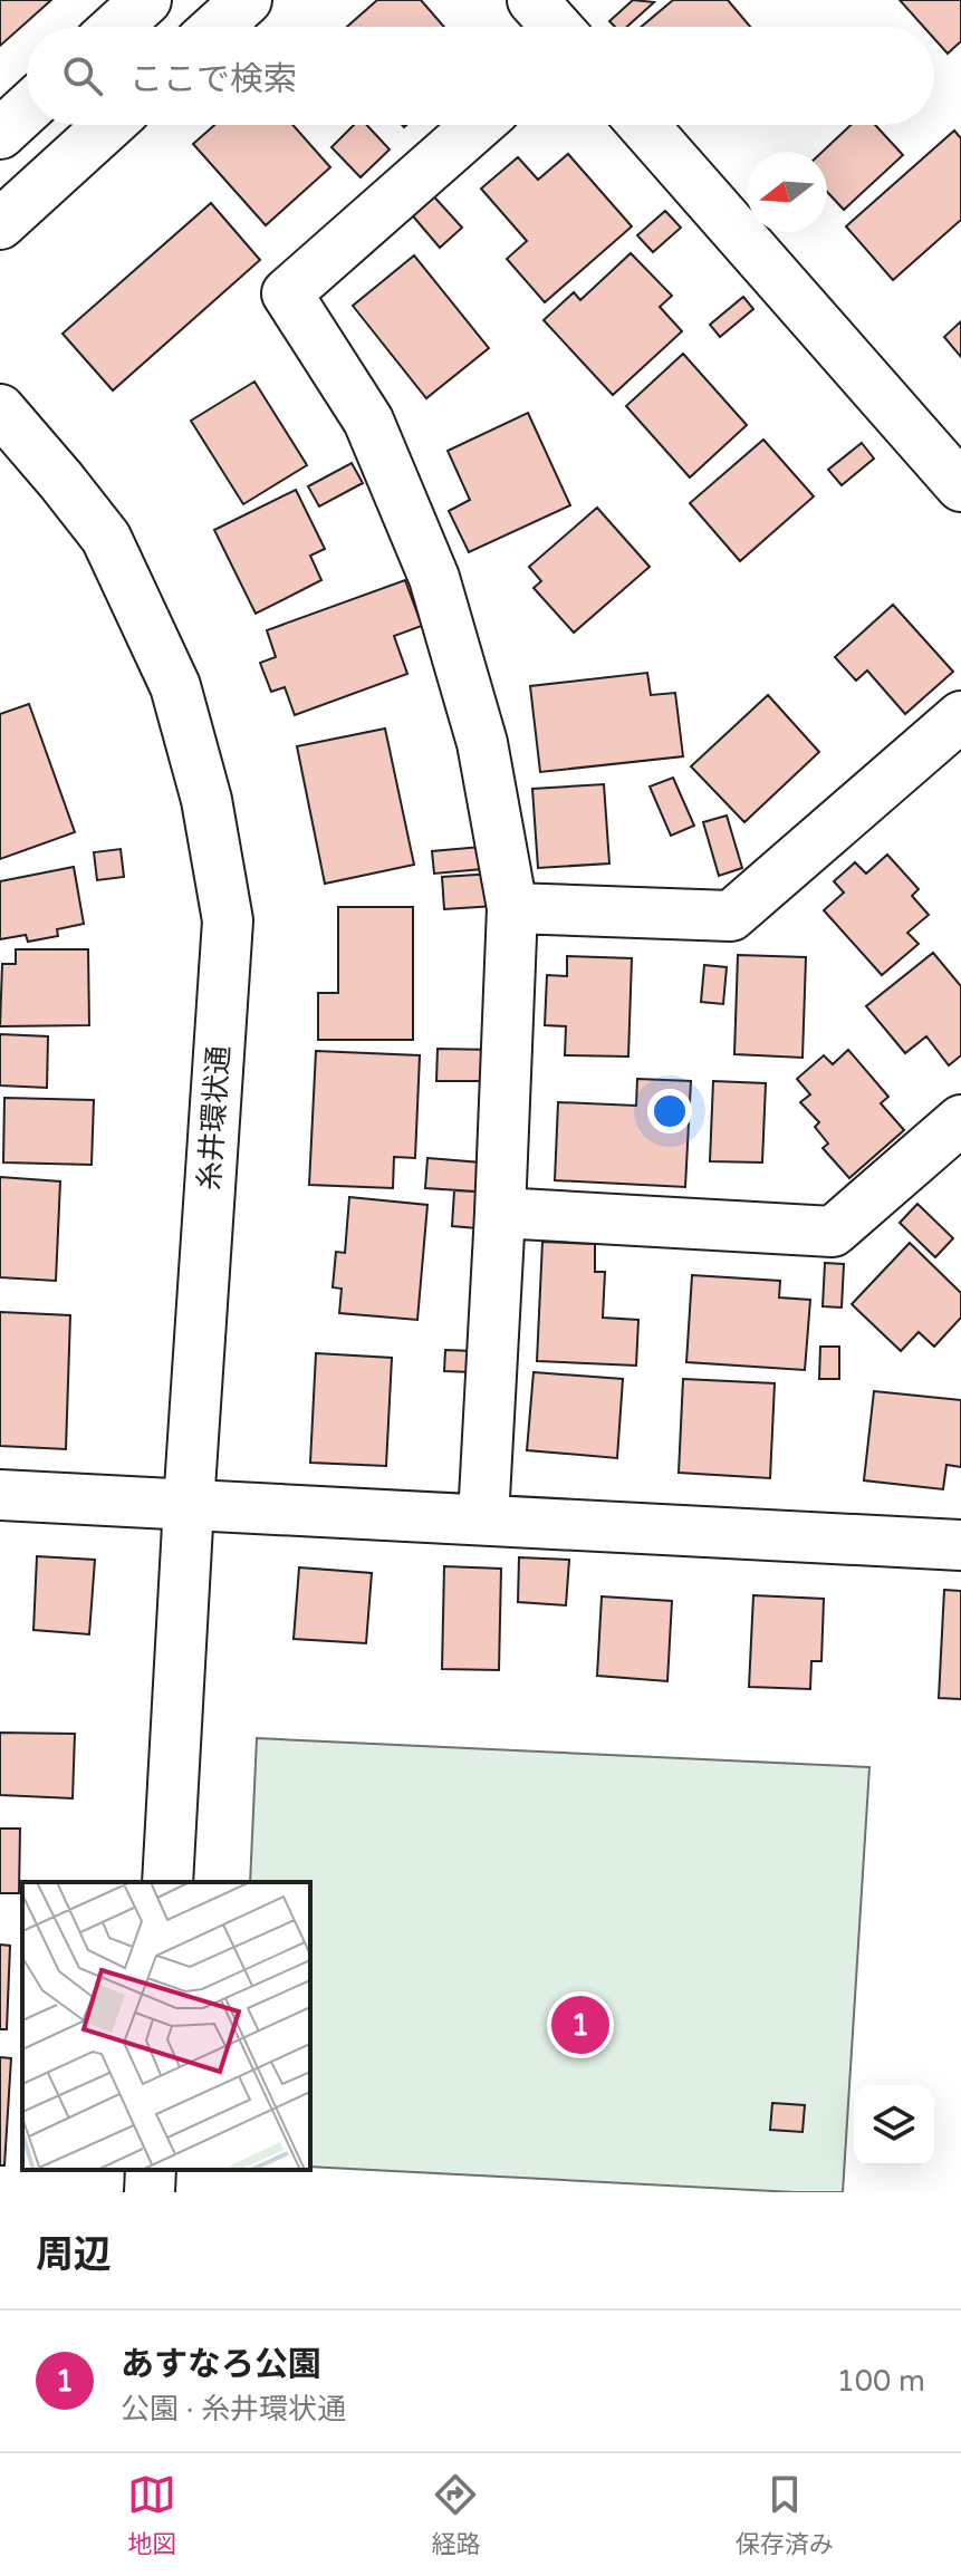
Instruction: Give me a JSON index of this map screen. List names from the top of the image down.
{
  "streets": {
    "street": ["糸井環状通"]
  },
  "north": "left",
  "page": {
    "search": "ここで検索",
    "pins": "1",
    "heading": "周辺",
    "list": [
      {
        "mark": "1",
        "name": "あすなろ公園",
        "note": "公園 · 糸井環状通",
        "value": "100 m"
      }
    ],
    "nav": ["地図", "経路", "保存済み"]
  }
}
